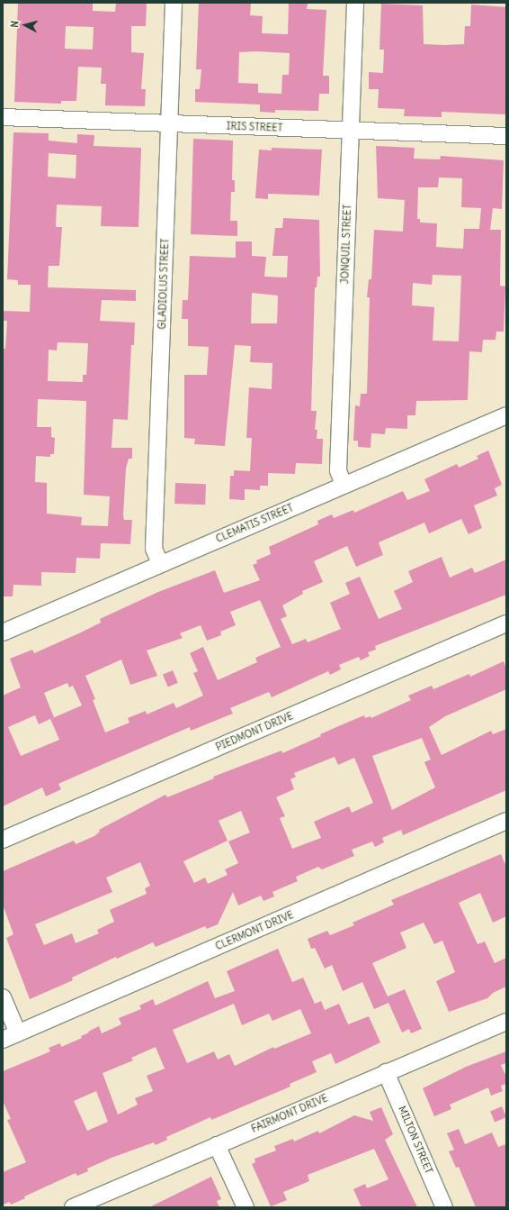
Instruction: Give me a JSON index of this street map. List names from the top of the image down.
{
  "streets": {
    "street": [
      "IRIS STREET",
      "JONQUIL STREET",
      "GLADIOLUS STREET",
      "CLEMATIS STREET",
      "PIEDMONT DRIVE",
      "CLERMONT DRIVE",
      "FAIRMONT DRIVE",
      "MILTON STREET"
    ]
  },
  "crossings": [
    ["IRIS STREET", "JONQUIL STREET"],
    ["IRIS STREET", "GLADIOLUS STREET"],
    ["JONQUIL STREET", "CLEMATIS STREET"],
    ["GLADIOLUS STREET", "CLEMATIS STREET"],
    ["FAIRMONT DRIVE", "MILTON STREET"]
  ],
  "north": "left"
}
